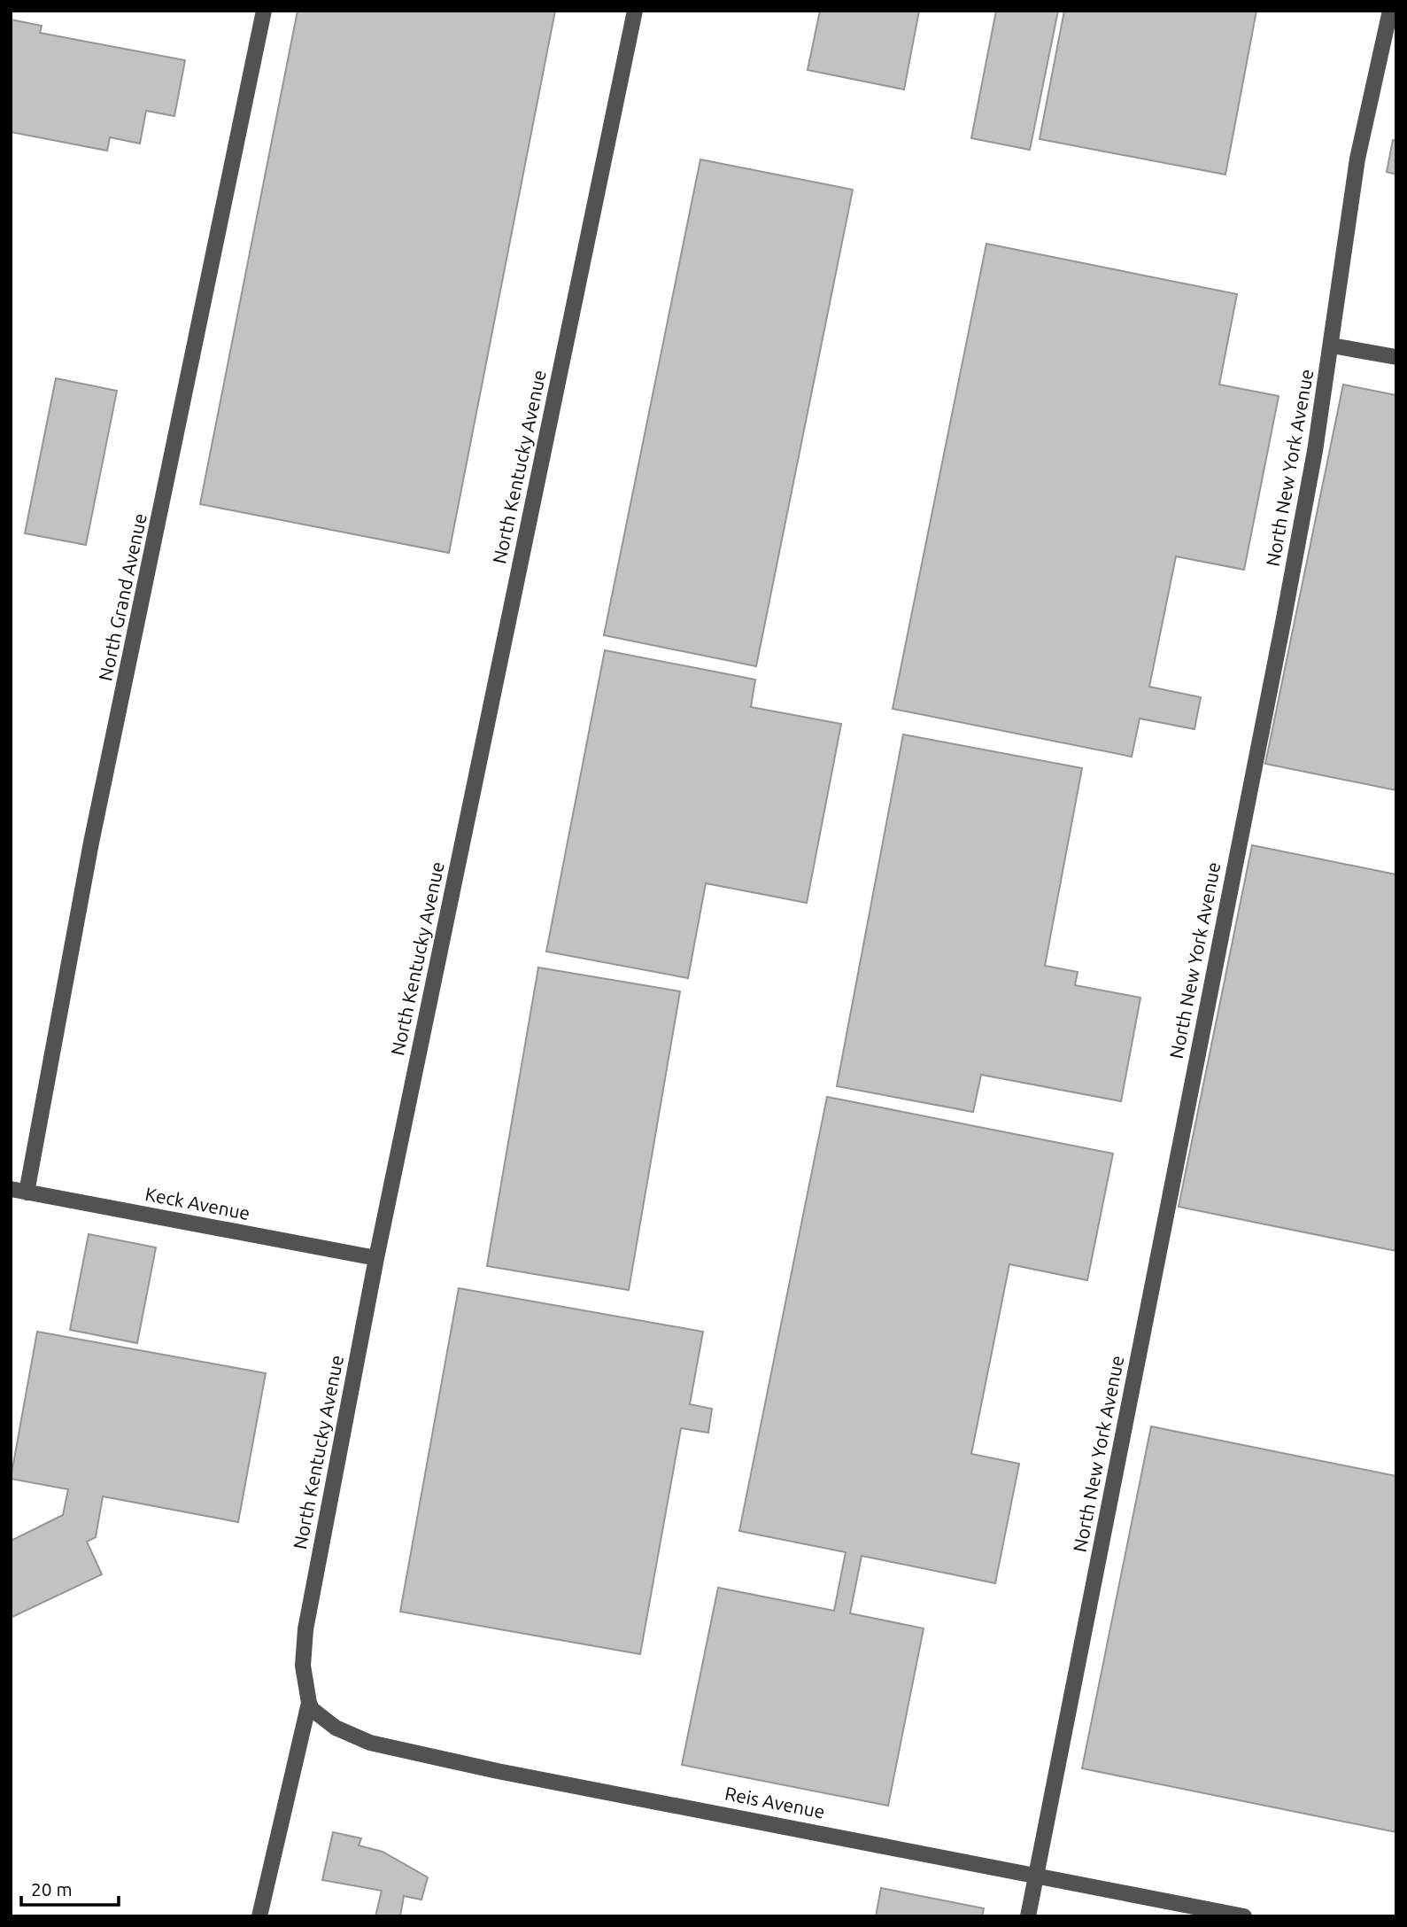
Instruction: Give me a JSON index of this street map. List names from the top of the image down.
{
  "streets": {
    "street": [
      "North Kentucky Avenue",
      "North New York Avenue",
      "North Grand Avenue",
      "Keck Avenue",
      "Reis Avenue"
    ]
  },
  "crossings": [
    ["North Kentucky Avenue", "Keck Avenue"],
    ["North Kentucky Avenue", "Reis Avenue"],
    ["North New York Avenue", "Reis Avenue"],
    ["North Grand Avenue", "Keck Avenue"]
  ],
  "scale_bar": "20 m"
}
